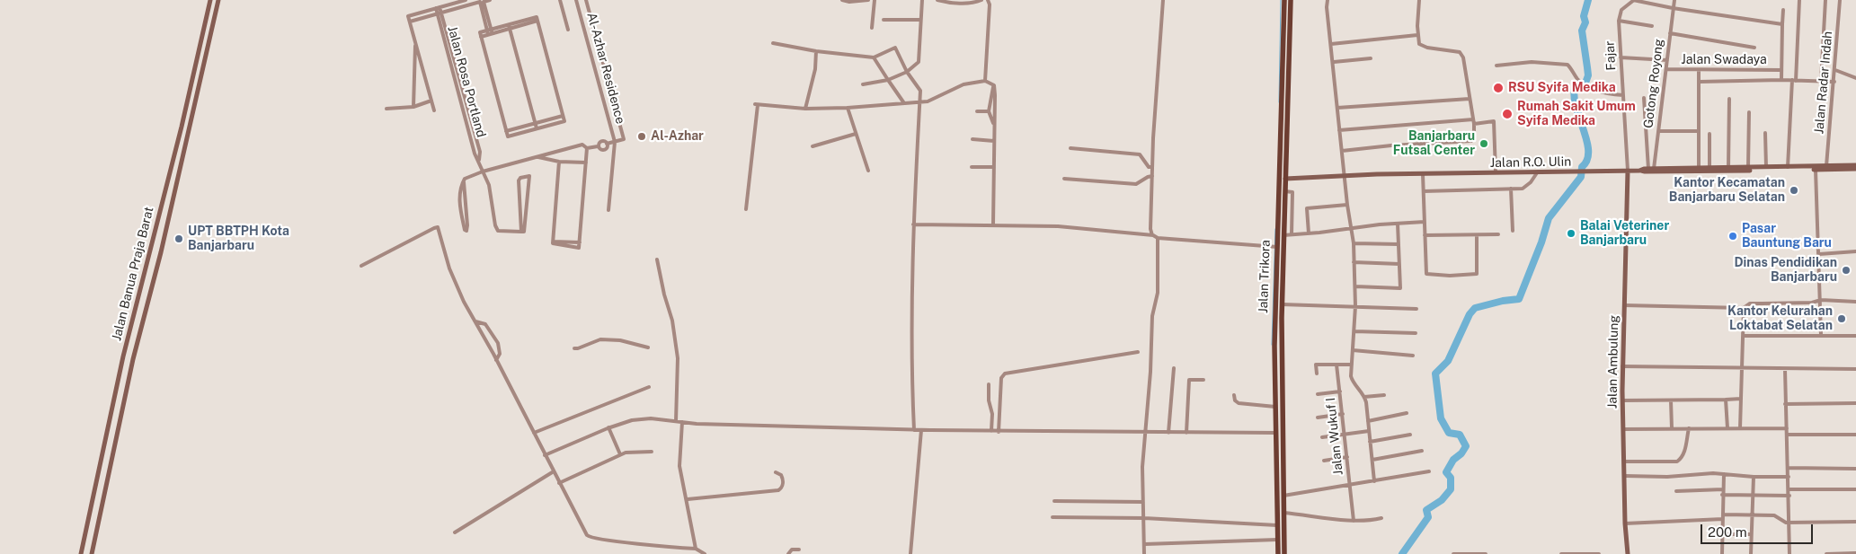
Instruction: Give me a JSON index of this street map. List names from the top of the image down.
{
  "streets": {
    "main road": ["Jalan Trikora"],
    "street": [
      "Fajar",
      "Jalan Swadaya",
      "Al-Azhar Residence",
      "Jalan Rosa Portland",
      "Jalan Radar Indah",
      "Gotong Royong",
      "Jalan R.O. Ulin",
      "Jalan Banua Praja Barat",
      "Jalan Ambulung",
      "Jalan Wukuf I"
    ]
  },
  "crossings": [
    ["Fajar", "Jalan R.O. Ulin"],
    ["Fajar", "Jalan Ambulung"],
    ["Jalan Swadaya", "Gotong Royong"],
    ["Jalan Radar Indah", "Jalan R.O. Ulin"],
    ["Gotong Royong", "Jalan R.O. Ulin"],
    ["Jalan R.O. Ulin", "Jalan Trikora"],
    ["Jalan R.O. Ulin", "Jalan Ambulung"]
  ],
  "places": [
    "RSU Syifa Medika",
    "Rumah Sakit Umum Syifa Medika",
    "Al-Azhar",
    "Banjarbaru Futsal Center",
    "Kantor Kecamatan Banjarbaru Selatan",
    "Balai Veteriner Banjarbaru",
    "Pasar Bauntung Baru",
    "UPT BBTPH Kota Banjarbaru",
    "Dinas Pendidikan Banjarbaru",
    "Kantor Kelurahan Loktabat Selatan"
  ],
  "scale_bar": "200 m"
}
